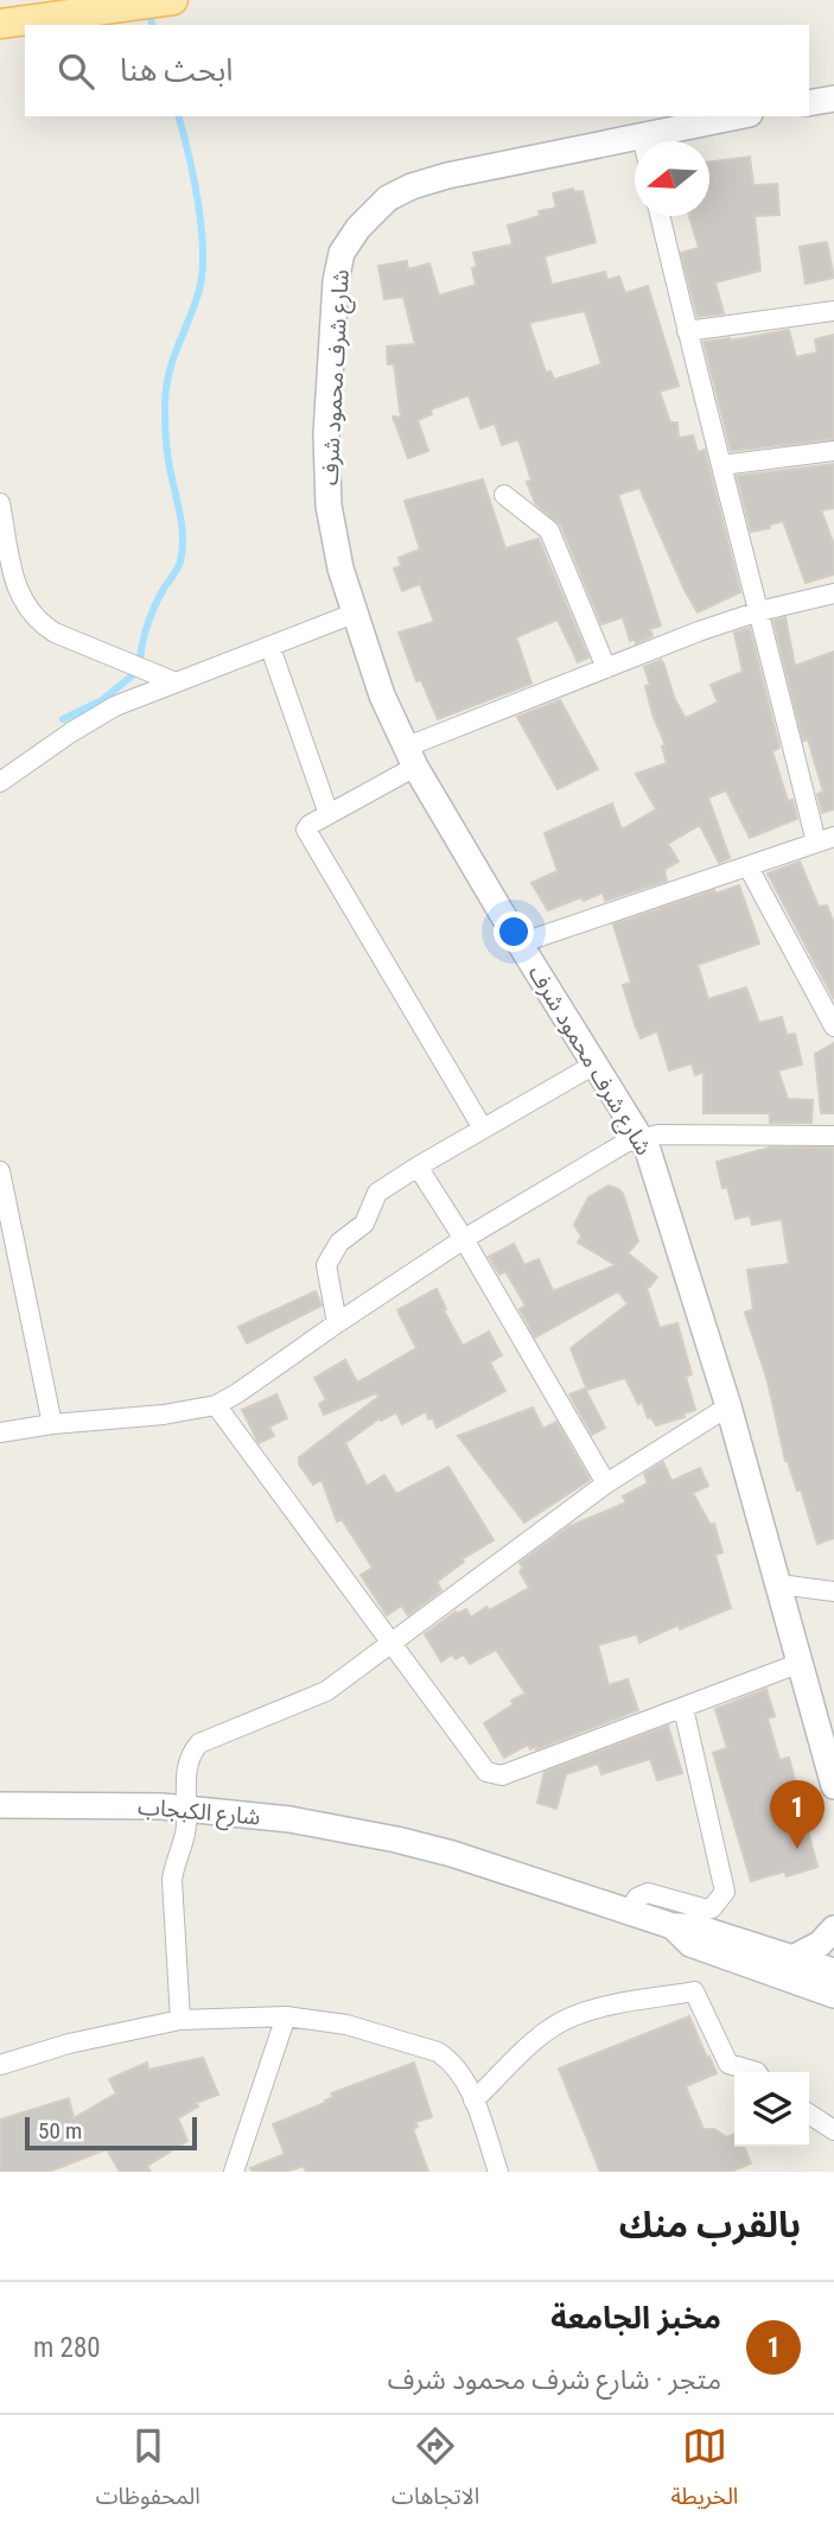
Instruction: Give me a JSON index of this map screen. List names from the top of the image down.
{
  "streets": {
    "street": ["شارع شرف محمود شرف", "شارع الكبجاب"]
  },
  "scale_bar": "50 m",
  "north": "left",
  "page": {
    "search": "ابحث هنا",
    "pins": "1",
    "scale": "50 m",
    "heading": "بالقرب منك",
    "list": [
      {
        "mark": "1",
        "name": "مخبز الجامعة",
        "note": "متجر · شارع شرف محمود شرف",
        "value": "280 m"
      }
    ],
    "nav": ["الخريطة", "الاتجاهات", "المحفوظات"]
  }
}
